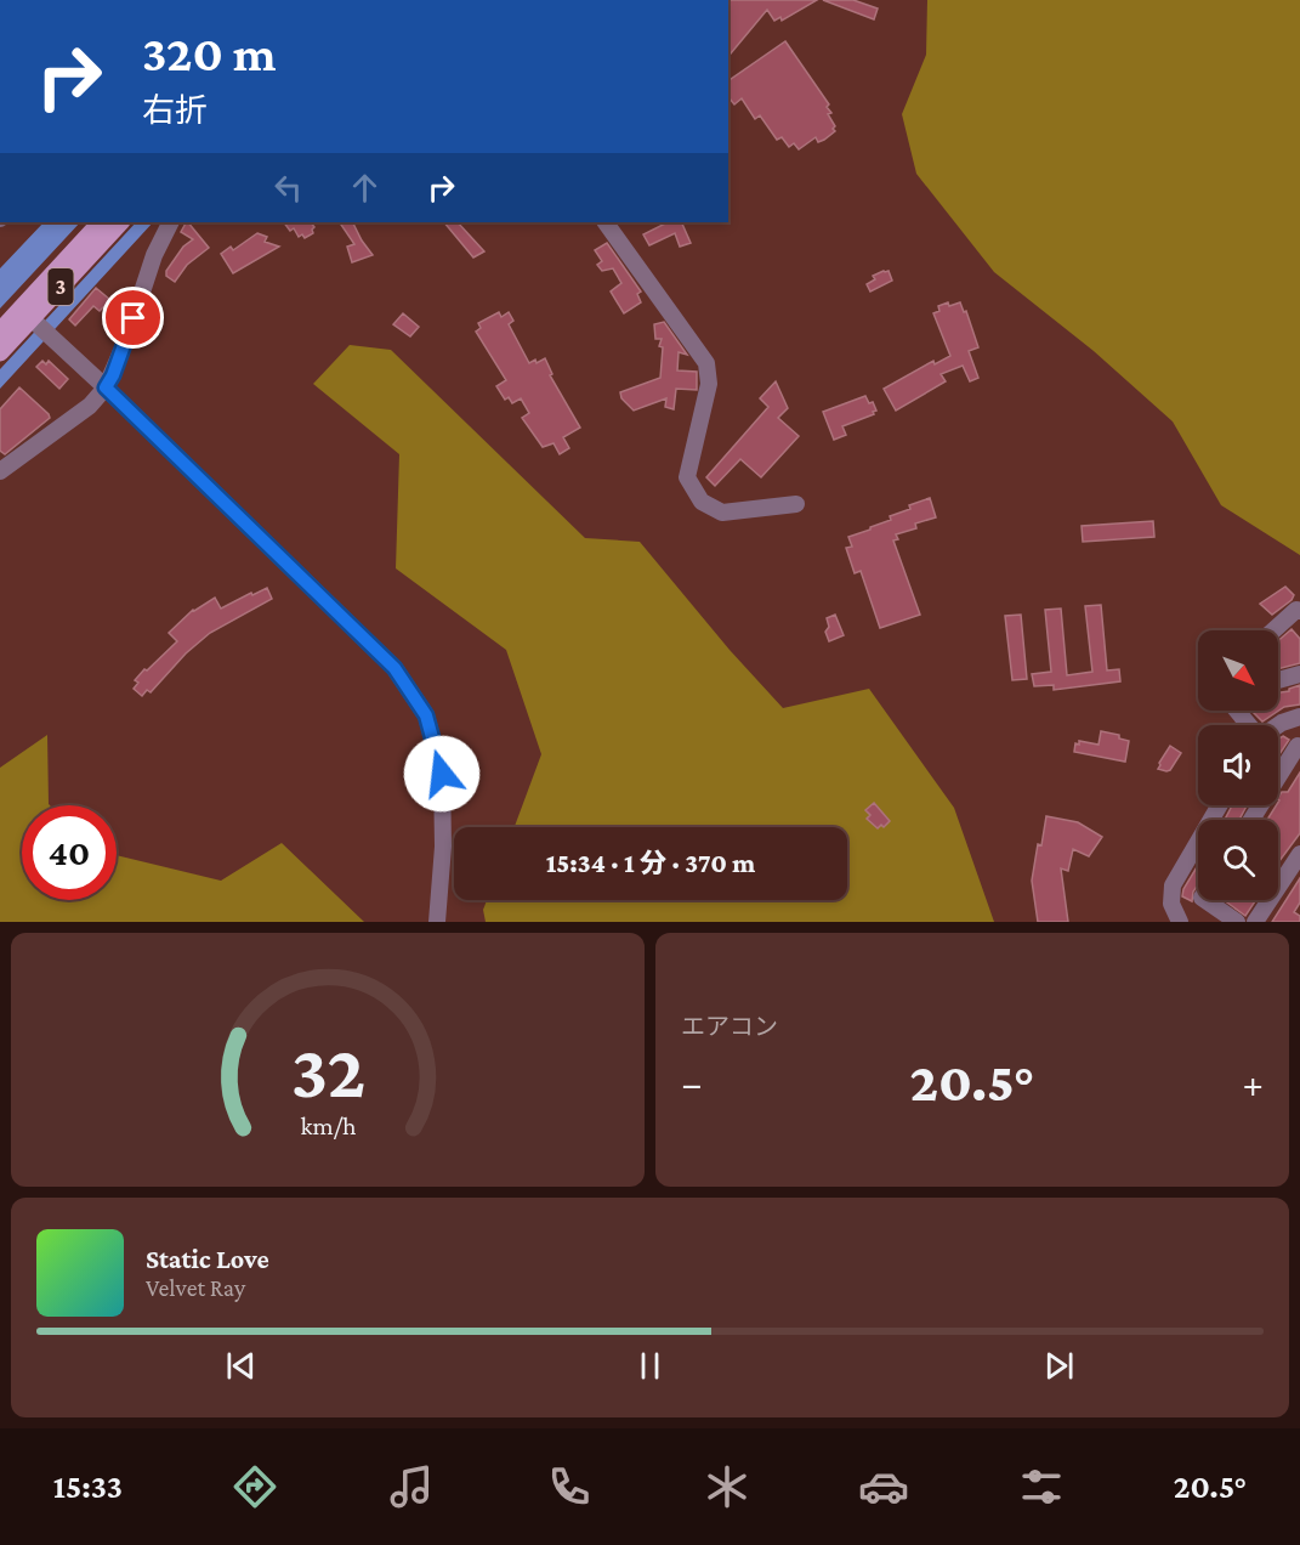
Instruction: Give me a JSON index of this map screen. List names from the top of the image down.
{
  "streets": {
    "main road": ["3"]
  },
  "north": "bottom right",
  "page": {
    "turn": ["320 m", "右折"],
    "limit": "40",
    "trip": "15:34 · 1 分 · 370 m",
    "tile": "エアコン",
    "heat": ["−", "20.5°", "+"],
    "song": ["Static Love", "Velvet Ray"],
    "tabs": ["15:33", "20.5°"],
    "gauge": ["32", "km/h"]
  }
}
